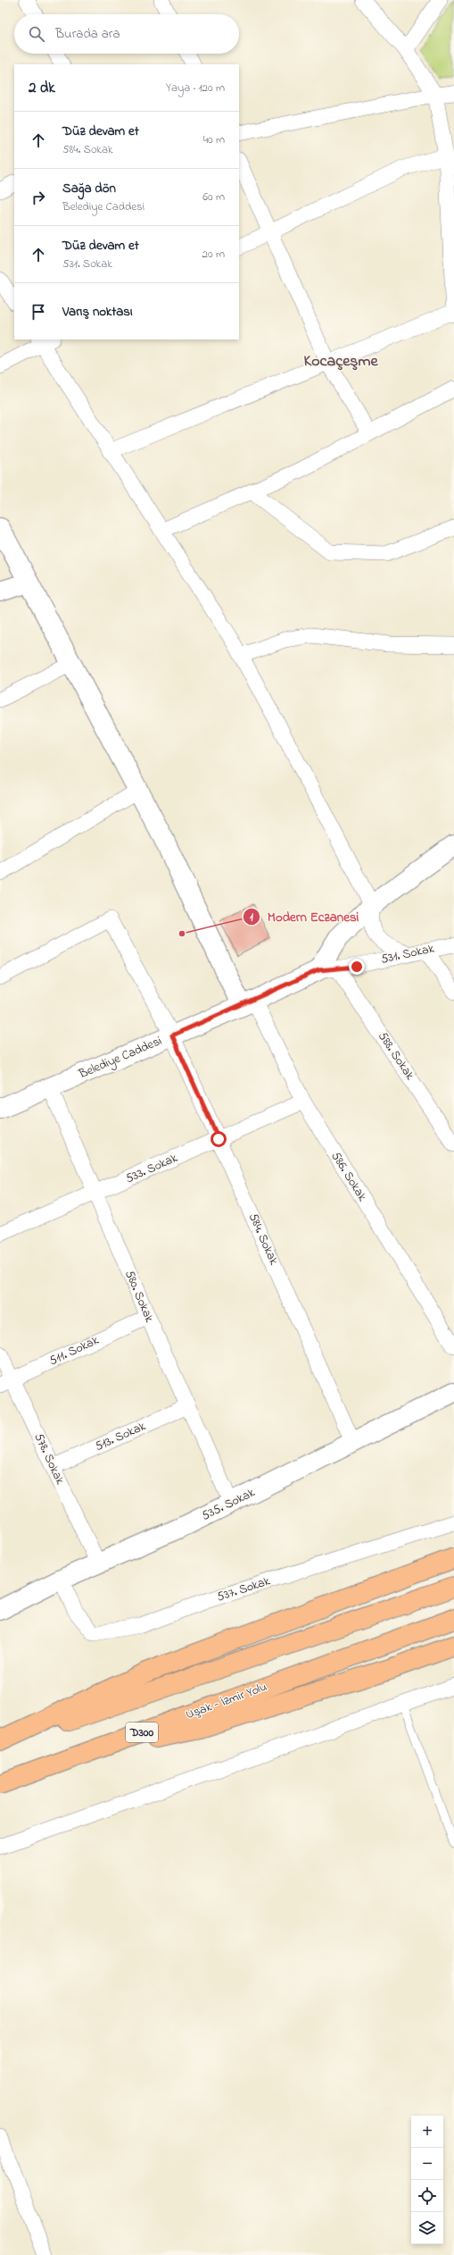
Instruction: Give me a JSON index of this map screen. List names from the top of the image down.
{
  "streets": {
    "highway": ["Uşak - İzmir Yolu", "D300"],
    "street": [
      "531. Sokak",
      "588. Sokak",
      "Belediye Caddesi",
      "533. Sokak",
      "586. Sokak",
      "584. Sokak",
      "580. Sokak",
      "511. Sokak",
      "513. Sokak",
      "578. Sokak",
      "535. Sokak",
      "537. Sokak"
    ]
  },
  "crossings": [
    ["531. Sokak", "588. Sokak"],
    ["531. Sokak", "Belediye Caddesi"],
    ["Belediye Caddesi", "586. Sokak"],
    ["Belediye Caddesi", "584. Sokak"],
    ["Belediye Caddesi", "580. Sokak"],
    ["533. Sokak", "586. Sokak"],
    ["533. Sokak", "584. Sokak"],
    ["533. Sokak", "580. Sokak"],
    ["584. Sokak", "535. Sokak"],
    ["580. Sokak", "511. Sokak"],
    ["580. Sokak", "513. Sokak"],
    ["580. Sokak", "535. Sokak"],
    ["511. Sokak", "578. Sokak"],
    ["513. Sokak", "578. Sokak"],
    ["578. Sokak", "535. Sokak"],
    ["535. Sokak", "537. Sokak"]
  ],
  "districts": ["Kocaçeşme"],
  "places": ["Modern Eczanesi"],
  "page": {
    "search": "Burada ara",
    "heading": ["2 dk", "Yaya · 120 m"],
    "list": [
      ["Düz devam et", "584. Sokak", "40 m"],
      ["Sağa dön", "Belediye Caddesi", "60 m"],
      ["Düz devam et", "531. Sokak", "20 m"],
      "Varış noktası"
    ],
    "map_buttons": ["+", "−"]
  }
}
